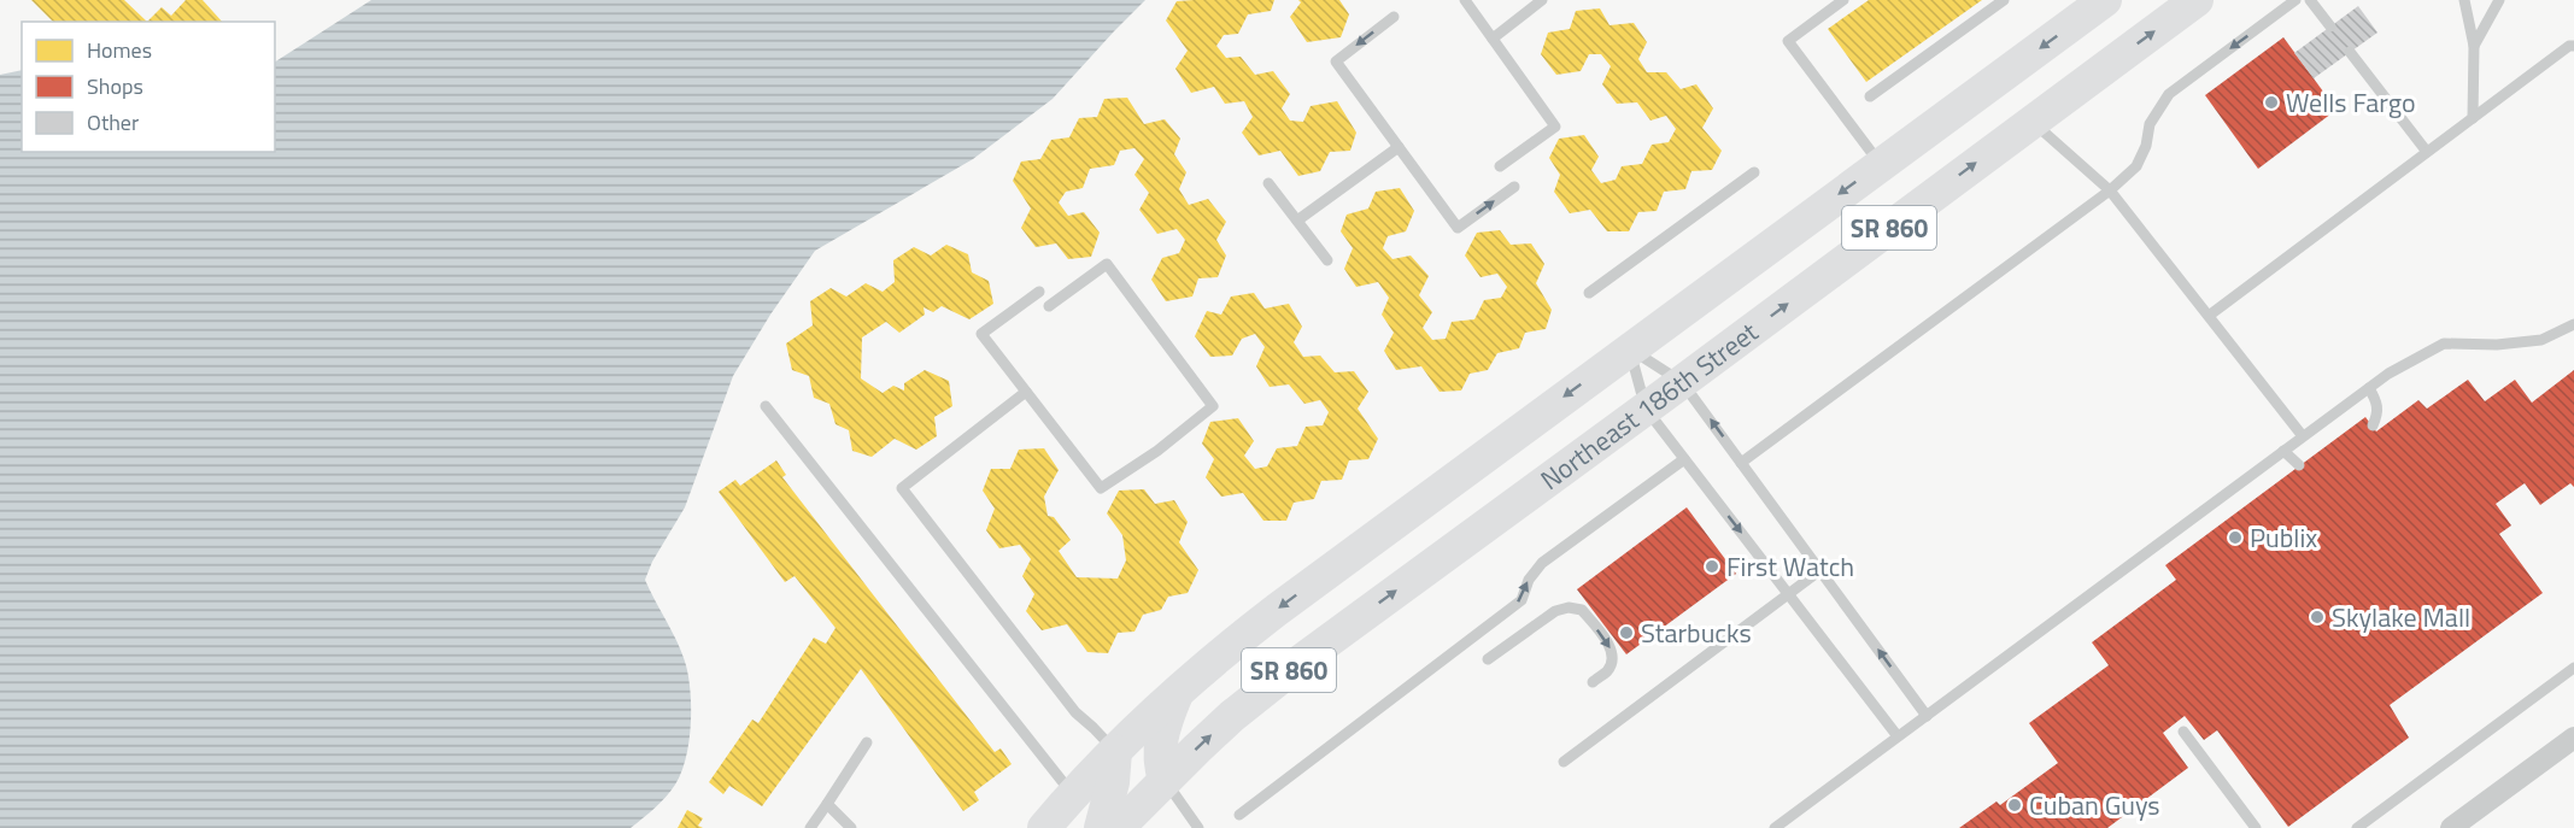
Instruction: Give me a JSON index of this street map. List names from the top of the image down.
{
  "streets": {
    "main road": ["SR 860", "Northeast 186th Street"]
  },
  "places": [
    "Wells Fargo",
    "Publix",
    "First Watch",
    "Skylake Mall",
    "Starbucks",
    "Cuban Guys"
  ],
  "legend": ["Homes", "Shops", "Other"]
}
